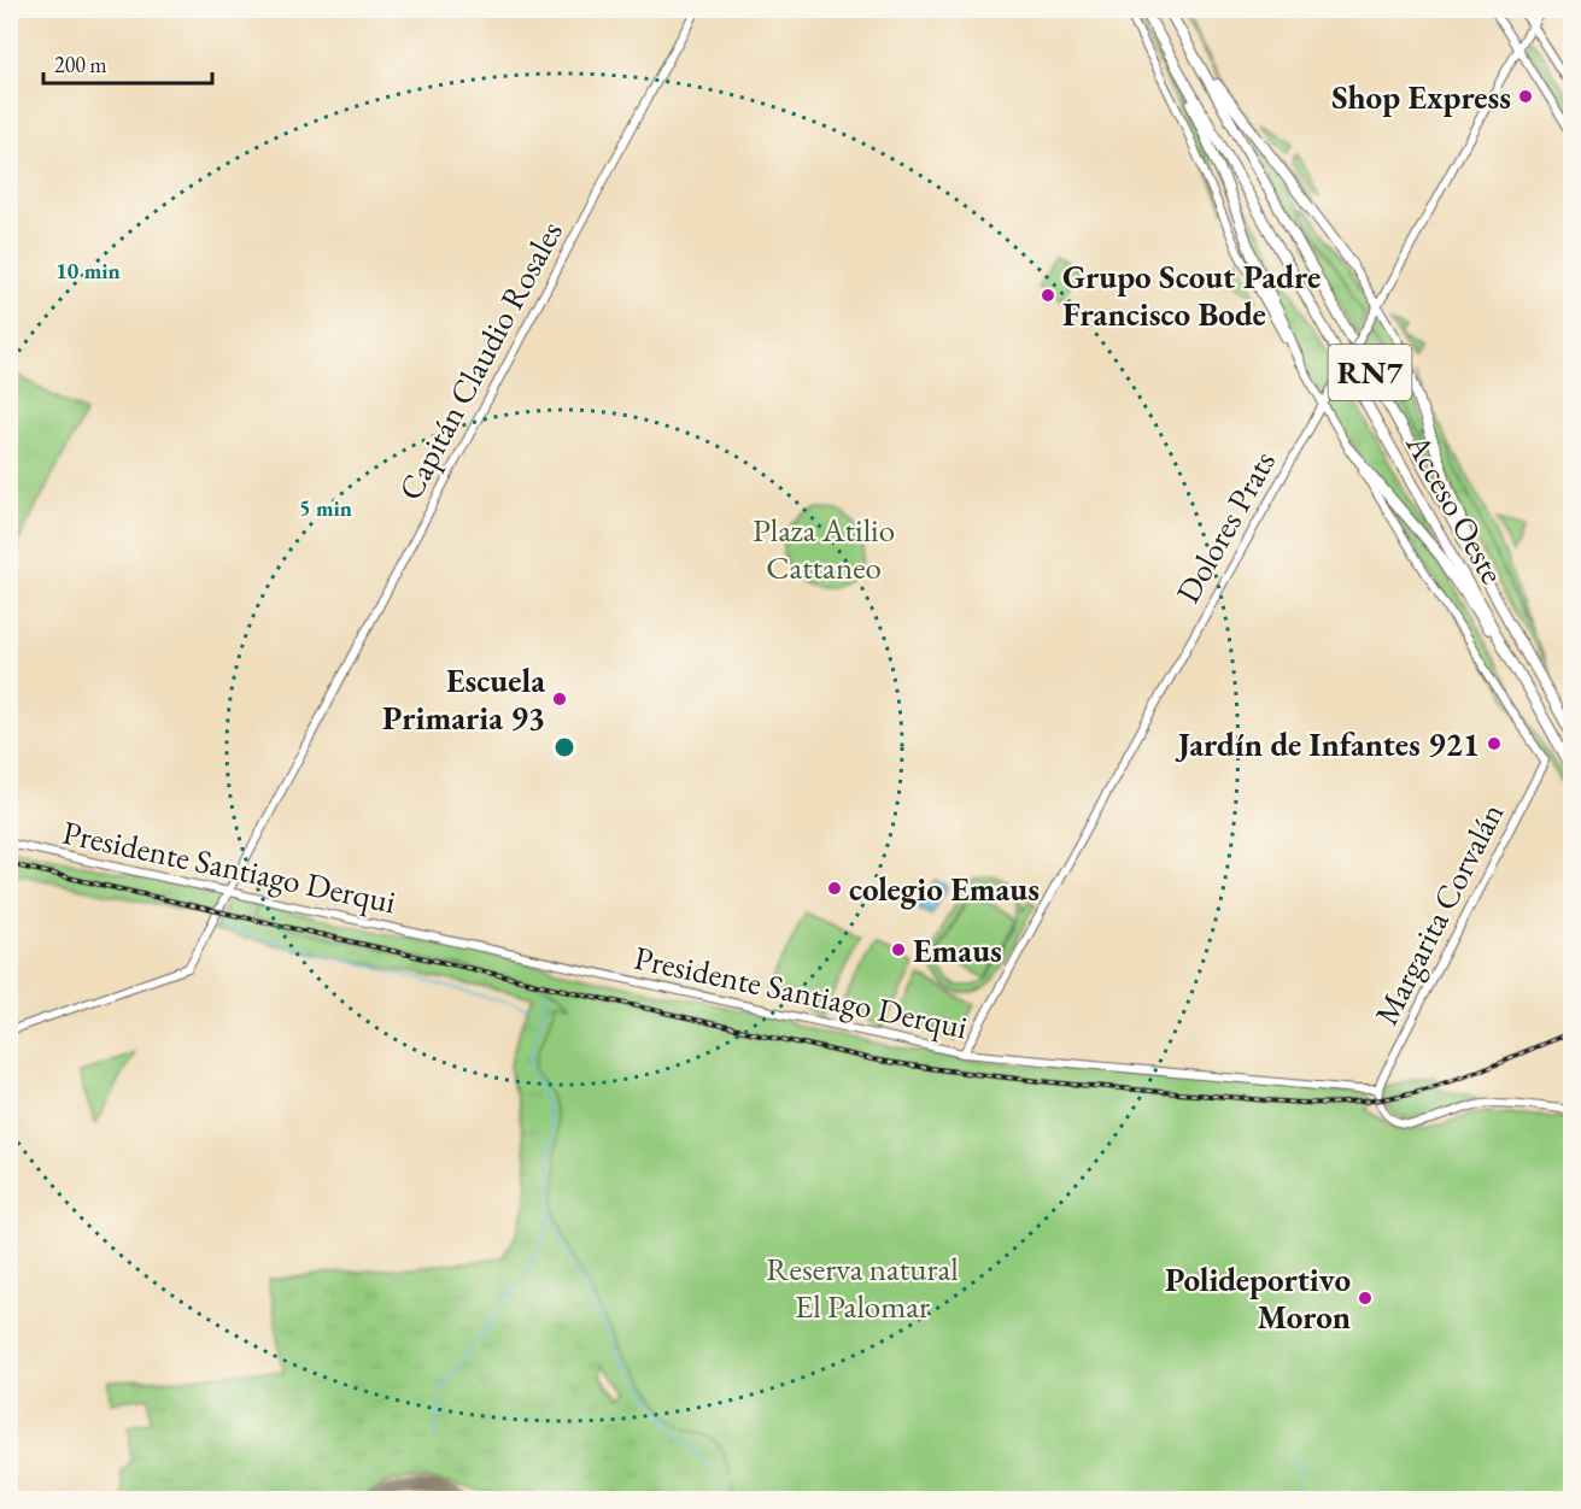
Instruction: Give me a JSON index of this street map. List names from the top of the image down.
{
  "streets": {
    "highway": ["RN7", "Acceso Oeste"],
    "street": [
      "Capitán Claudio Rosales",
      "Dolores Prats",
      "Presidente Santiago Derqui",
      "Margarita Corvalán"
    ]
  },
  "crossings": [
    ["Capitán Claudio Rosales", "Presidente Santiago Derqui"],
    ["Dolores Prats", "Presidente Santiago Derqui"],
    ["Presidente Santiago Derqui", "Margarita Corvalán"]
  ],
  "parks": ["Plaza Atilio Cattaneo", "Reserva natural El Palomar"],
  "places": [
    "Shop Express",
    "Grupo Scout Padre Francisco Bode",
    "Escuela Primaria 93",
    "Jardín de Infantes 921",
    "colegio Emaus",
    "Emaus",
    "Polideportivo Moron"
  ],
  "scale_bar": "200 m",
  "rings": ["10 min", "5 min"]
}
